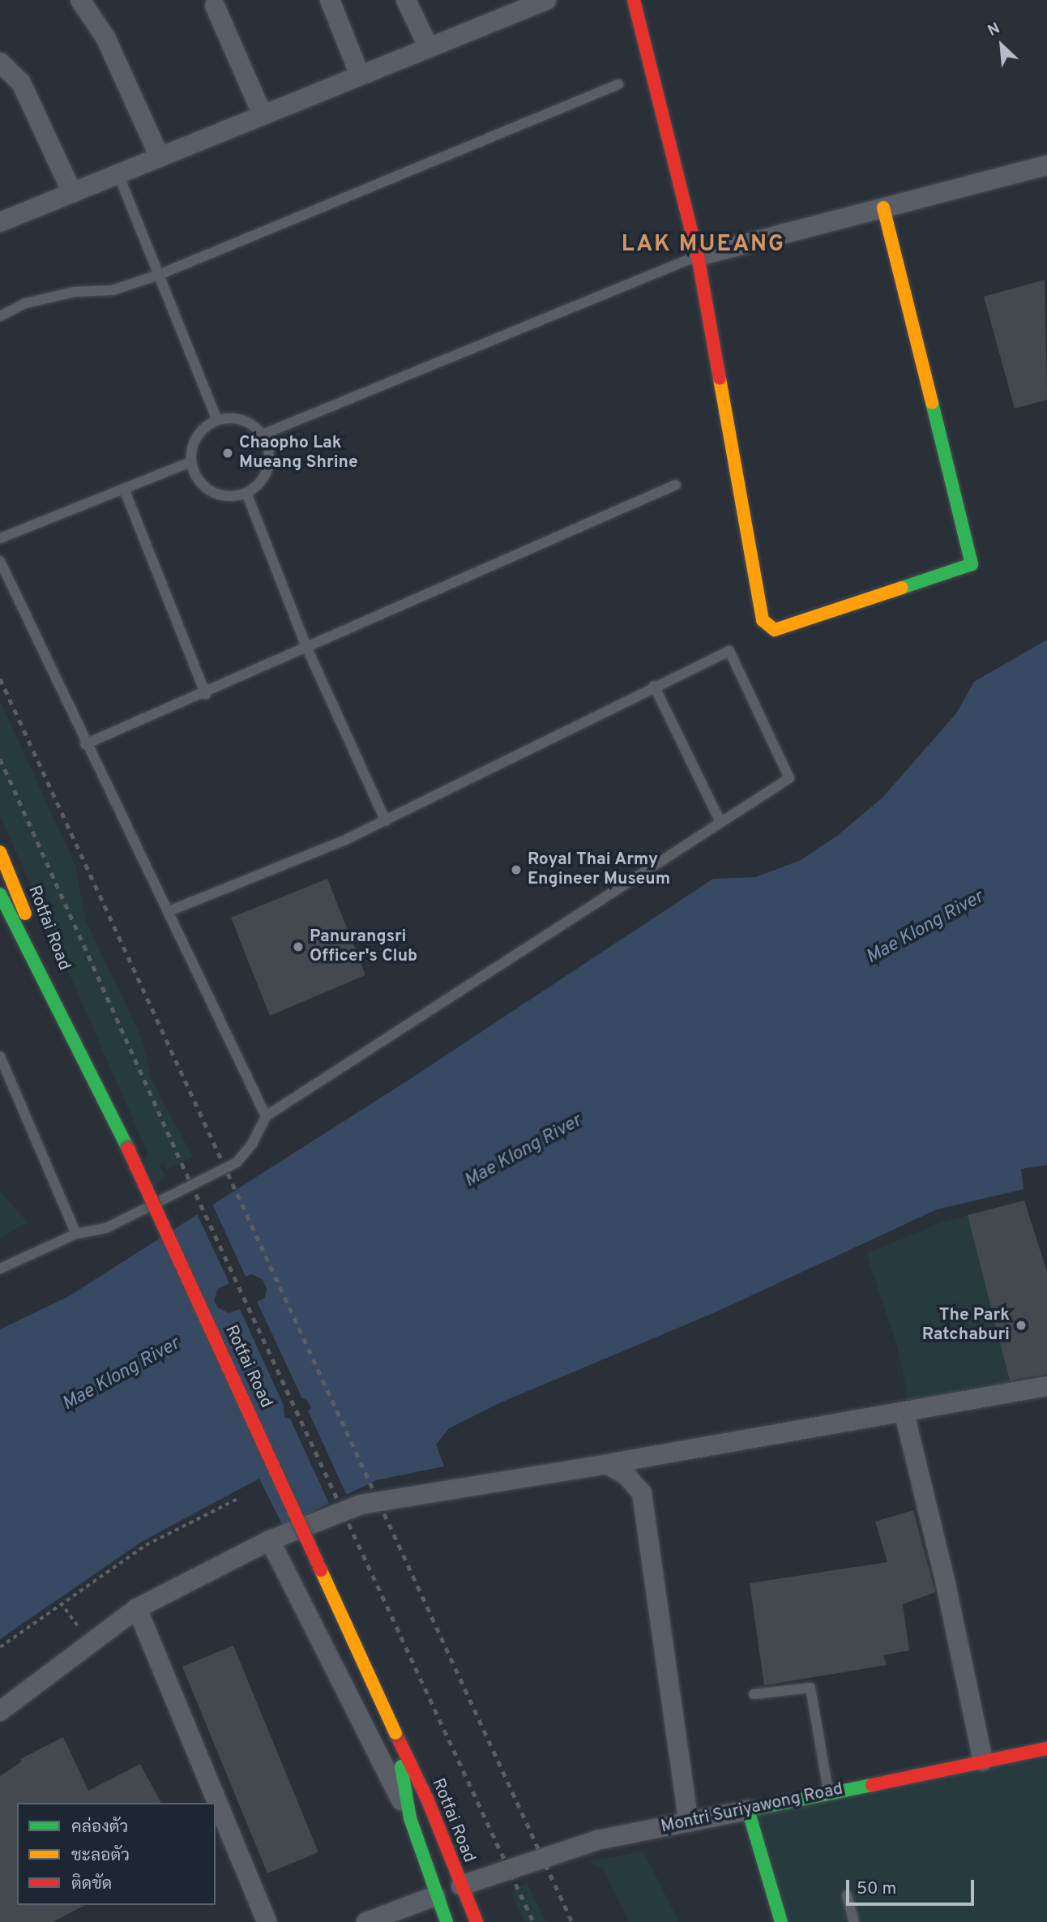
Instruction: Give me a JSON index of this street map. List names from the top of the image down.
{
  "streets": {
    "main road": ["Rotfai Road", "Montri Suriyawong Road"]
  },
  "crossings": [
    ["Rotfai Road", "Montri Suriyawong Road"]
  ],
  "districts": ["LAK MUEANG"],
  "water": ["Mae Klong River"],
  "places": [
    "Chaopho Lak Mueang Shrine",
    "Royal Thai Army Engineer Museum",
    "Panurangsri Officer's Club",
    "The Park Ratchaburi"
  ],
  "legend": ["คล่องตัว", "ชะลอตัว", "ติดขัด"],
  "scale_bar": "50 m",
  "north": "top left"
}
